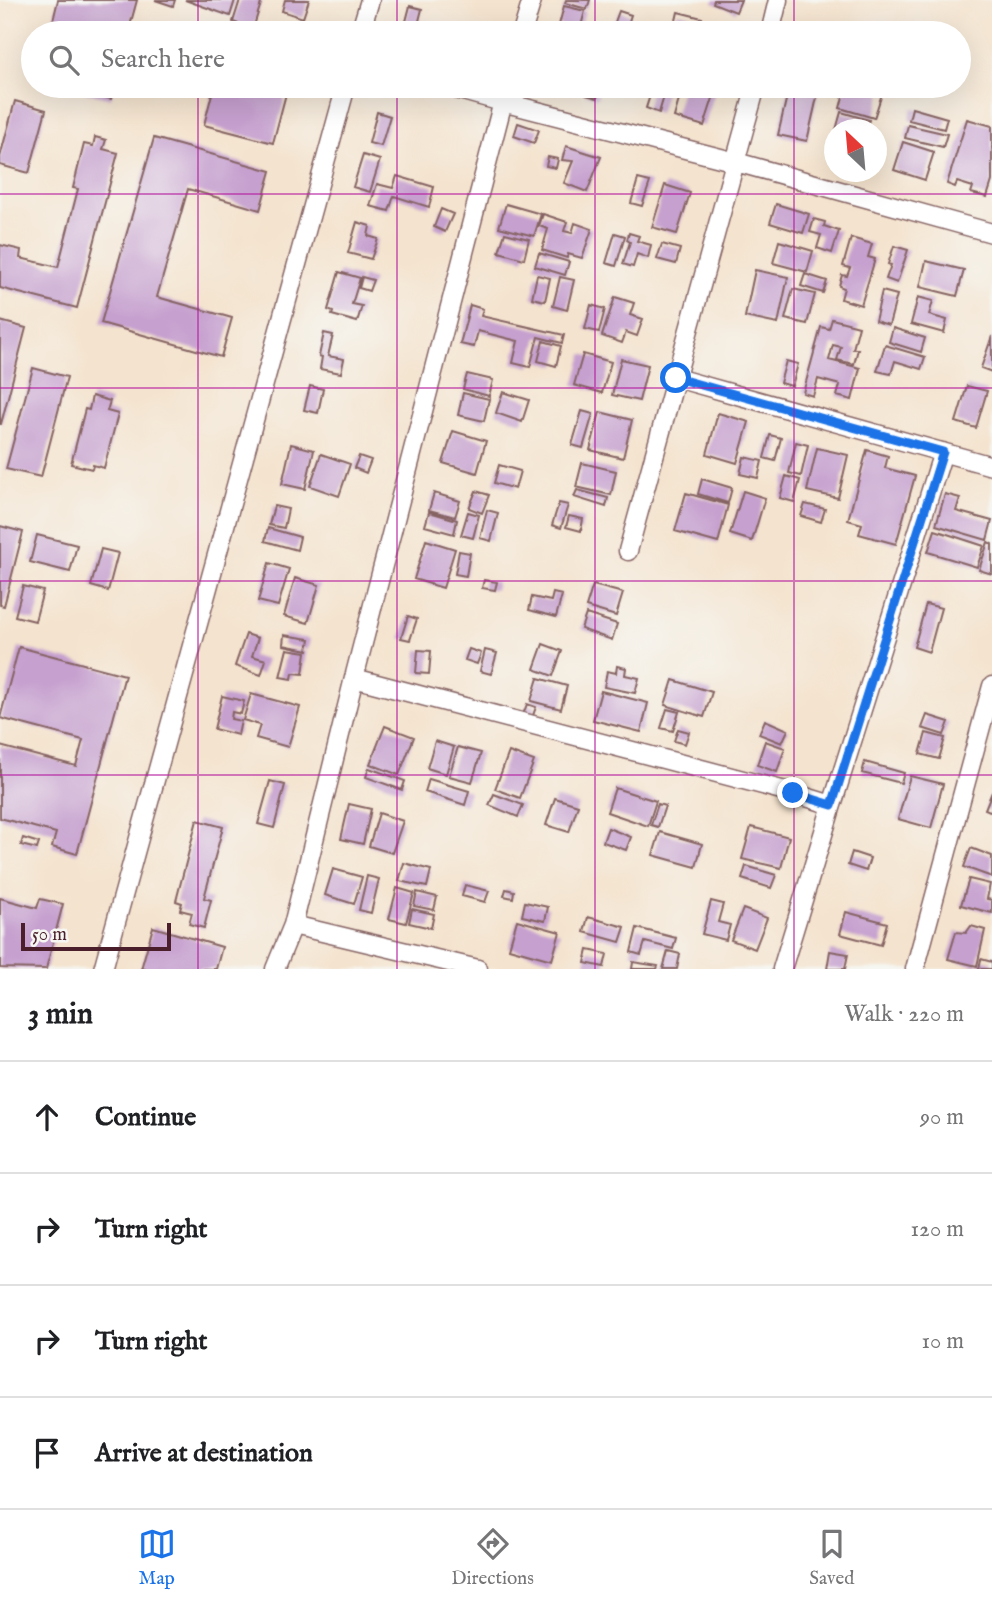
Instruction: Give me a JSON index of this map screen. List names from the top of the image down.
{
  "scale_bar": "50 m",
  "north": "top left",
  "page": {
    "search": "Search here",
    "scale": "50 m",
    "heading": ["3 min", "Walk · 220 m"],
    "list": [
      ["Continue", "90 m"],
      ["Turn right", "120 m"],
      ["Turn right", "10 m"],
      "Arrive at destination"
    ],
    "nav": ["Map", "Directions", "Saved"]
  }
}
